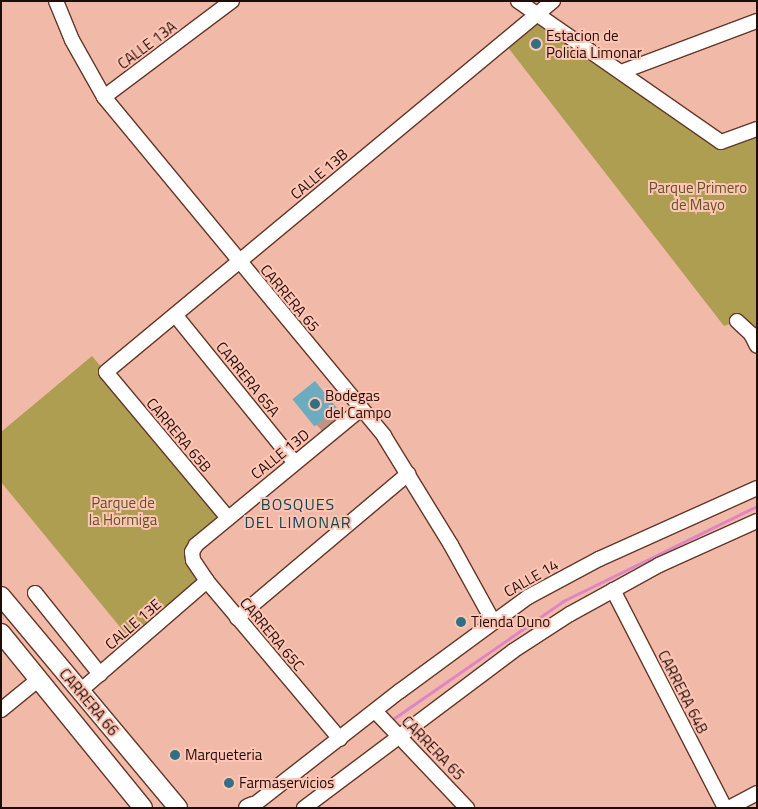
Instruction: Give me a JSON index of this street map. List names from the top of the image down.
{
  "streets": {
    "main road": ["CARRERA 66"],
    "street": [
      "CALLE 13A",
      "CALLE 13B",
      "CARRERA 65",
      "CARRERA 65A",
      "CARRERA 65B",
      "CALLE 13D",
      "CALLE 14",
      "CALLE 13E",
      "CARRERA 65C",
      "CARRERA 64B"
    ]
  },
  "crossings": [
    ["CALLE 13A", "CARRERA 65"],
    ["CALLE 13B", "CARRERA 65"],
    ["CALLE 13B", "CARRERA 65A"],
    ["CALLE 13B", "CARRERA 65B"],
    ["CARRERA 65", "CALLE 13D"],
    ["CARRERA 65", "CALLE 14"],
    ["CARRERA 65A", "CALLE 13D"],
    ["CARRERA 65B", "CALLE 13D"],
    ["CALLE 13D", "CARRERA 65C"],
    ["CALLE 14", "CARRERA 65C"],
    ["CALLE 13E", "CARRERA 65C"],
    ["CALLE 13E", "CARRERA 66"]
  ],
  "districts": ["BOSQUES DEL LIMONAR"],
  "parks": ["Parque Primero de Mayo", "Parque de la Hormiga"],
  "places": [
    "Estacion de Policia Limonar",
    "Bodegas del Campo",
    "Tienda Duno",
    "Marqueteria",
    "Farmaservicios"
  ]
}
